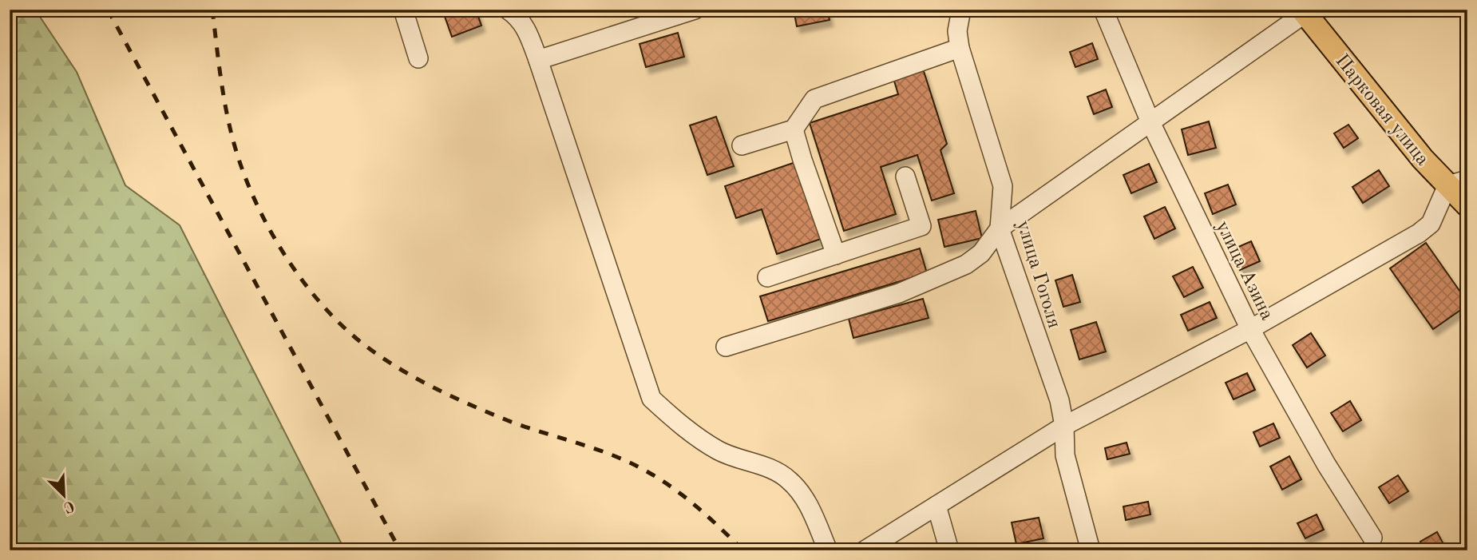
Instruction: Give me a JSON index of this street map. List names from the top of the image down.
{
  "streets": {
    "main road": ["Парковая улица"],
    "street": ["улица Азина", "улица Гоголя"]
  },
  "north": "bottom right"
}
